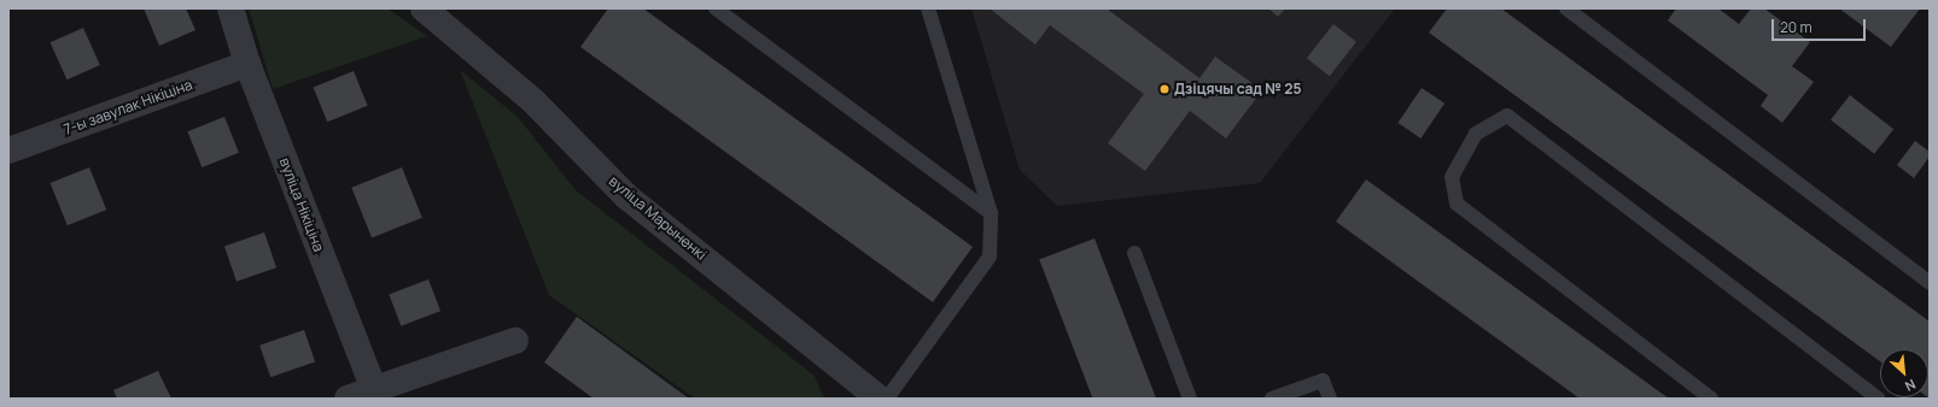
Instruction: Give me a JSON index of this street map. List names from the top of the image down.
{
  "streets": {
    "street": ["7-ы завулак Нікіціна", "вуліца Нікіціна", "вуліца Марыненкі"]
  },
  "crossings": [
    ["7-ы завулак Нікіціна", "вуліца Нікіціна"]
  ],
  "places": ["Дзіцячы сад № 25"],
  "scale_bar": "20 m",
  "north": "bottom right"
}
